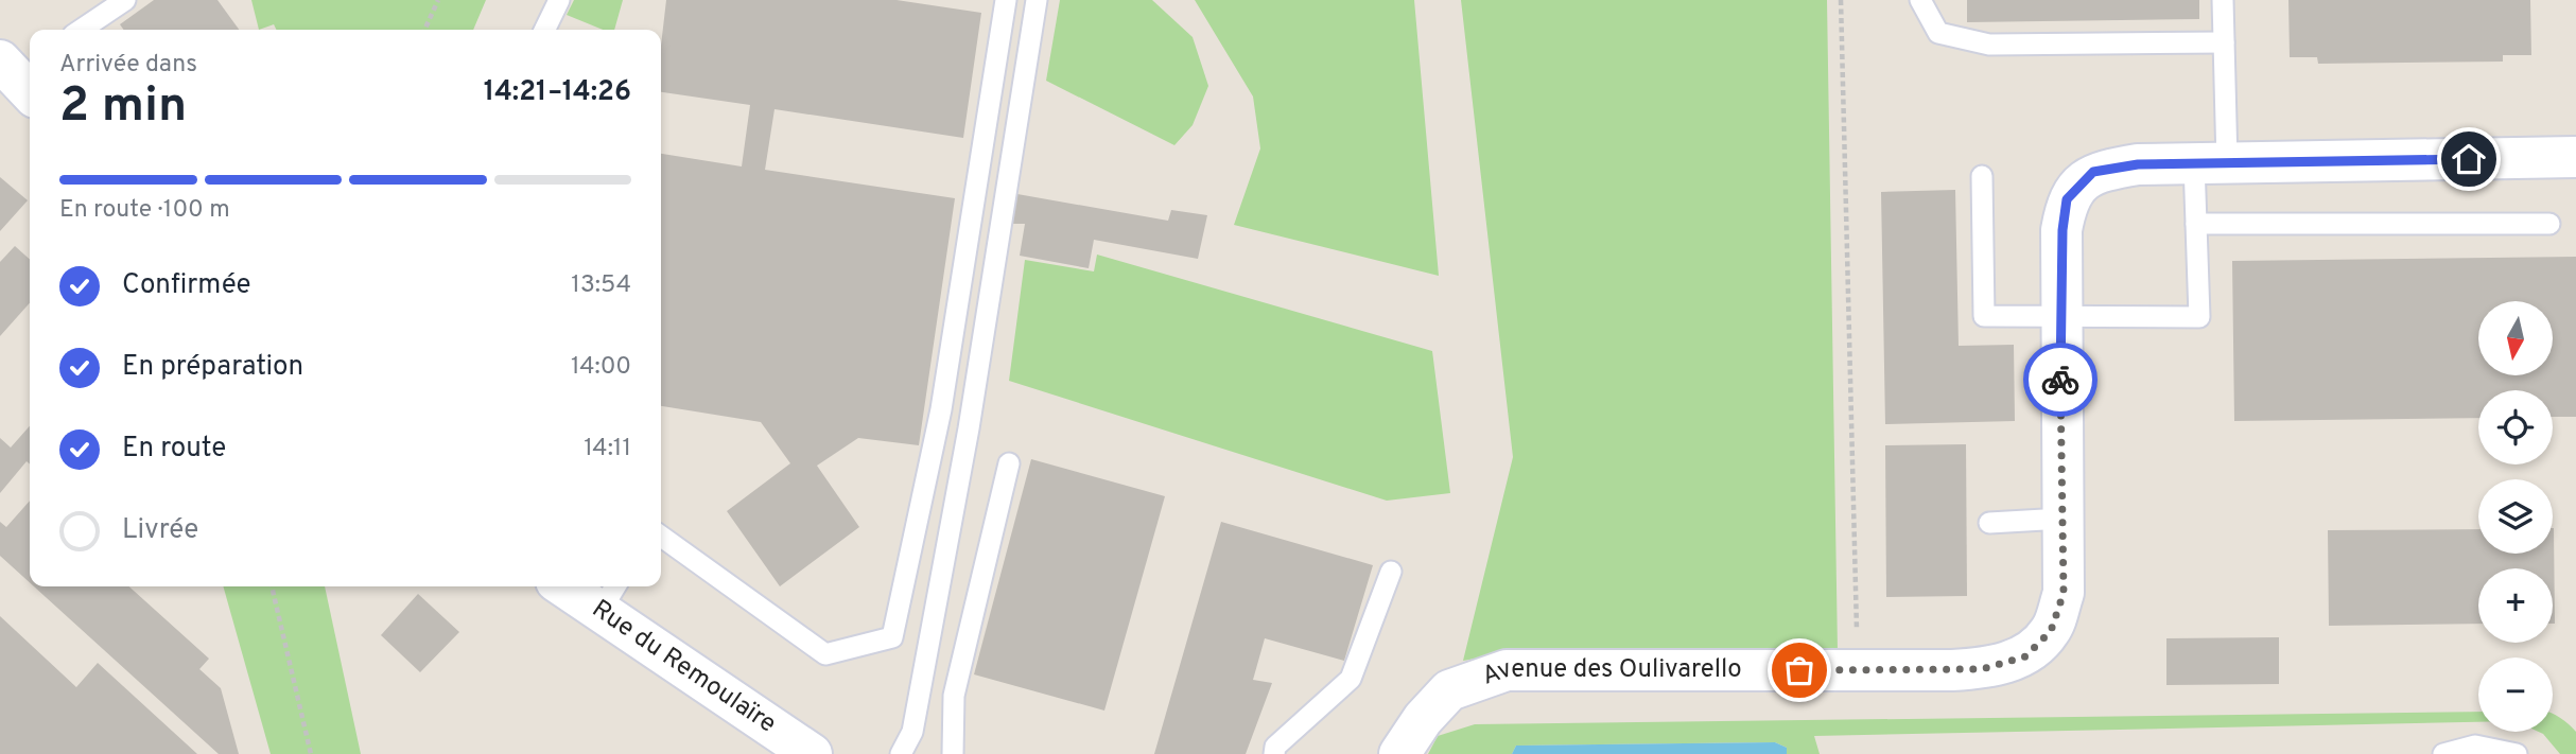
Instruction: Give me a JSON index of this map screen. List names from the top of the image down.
{
  "streets": {
    "street": ["Rue du Remoulaïre", "Avenue des Oulivarello"]
  },
  "north": "bottom",
  "page": {
    "heading": ["2 min", "Arrivée dans", "14:21–14:26"],
    "bar": "En route · 100 m",
    "list": [
      ["Confirmée", "13:54"],
      ["En préparation", "14:00"],
      ["En route", "14:11"],
      "Livrée"
    ],
    "map_buttons": ["+", "−"]
  }
}
